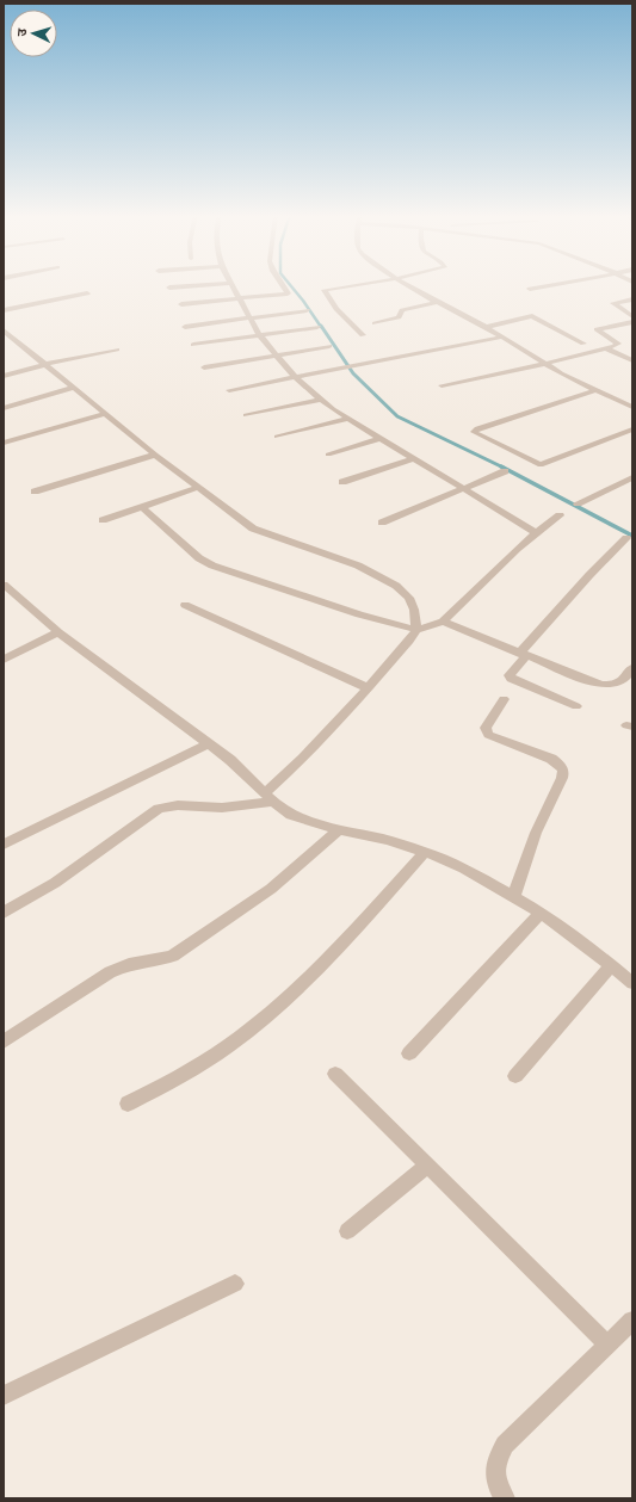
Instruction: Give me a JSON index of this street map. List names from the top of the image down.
{
  "north": "left"
}
